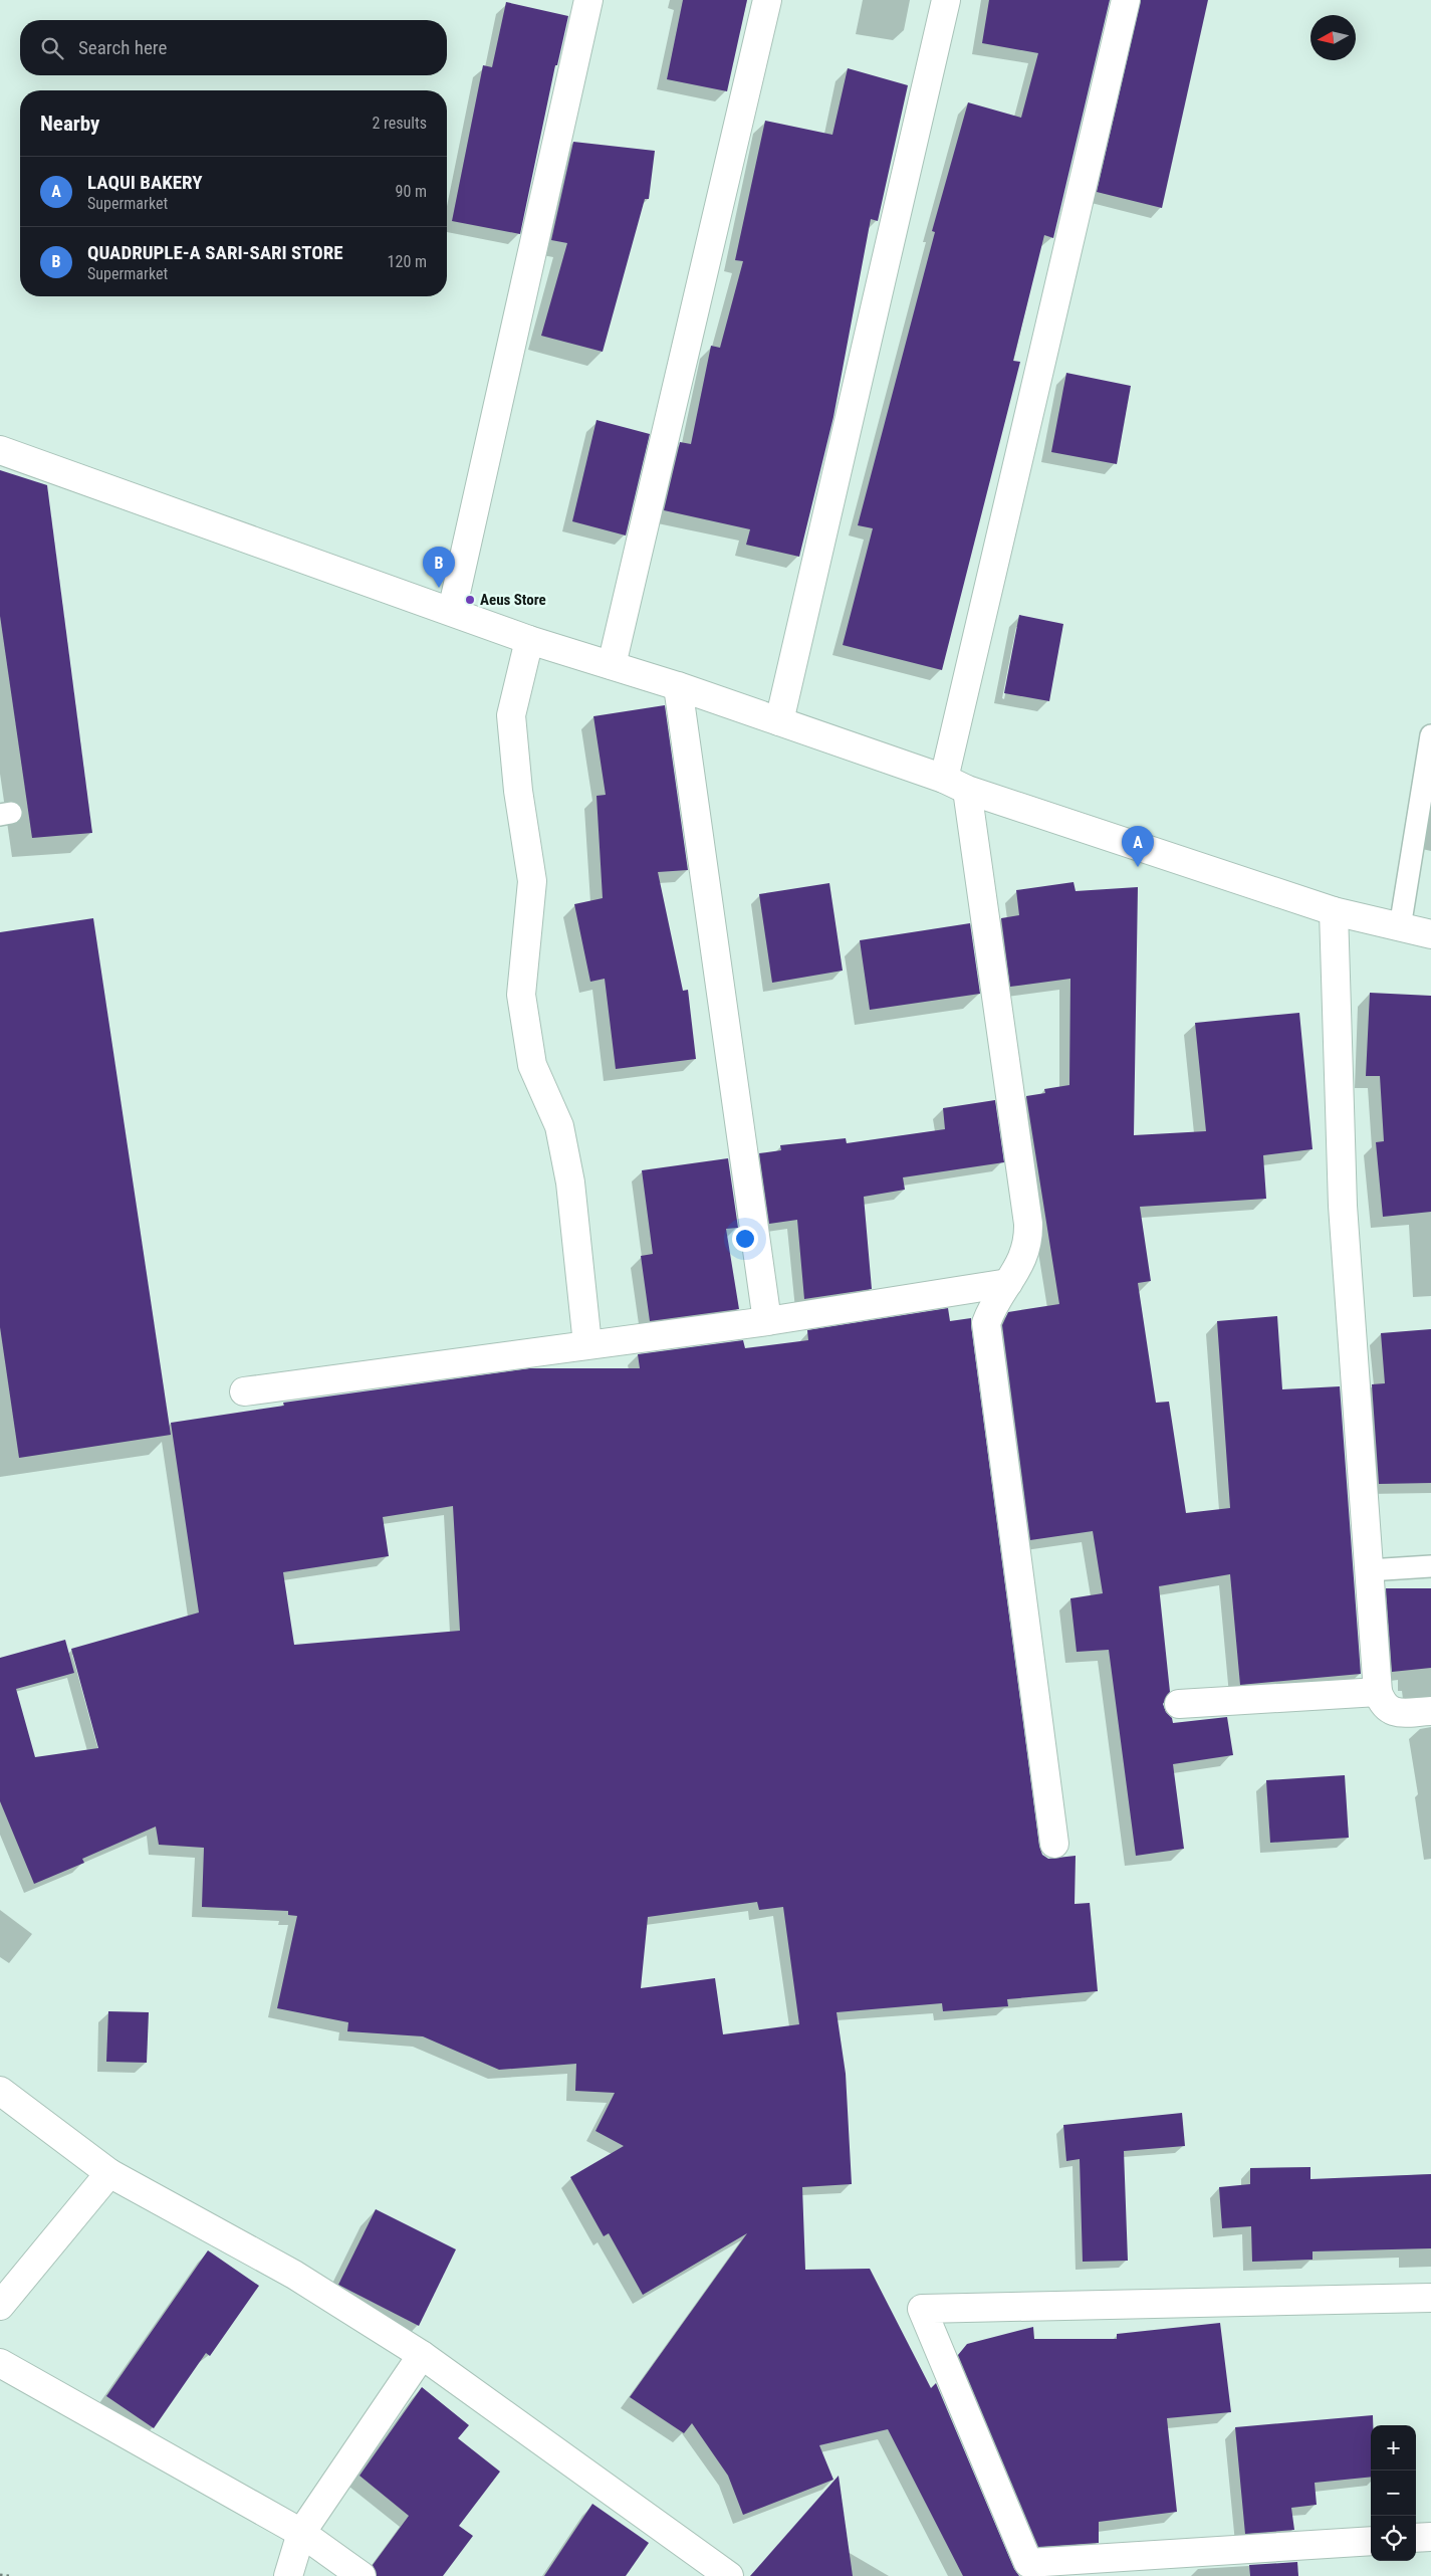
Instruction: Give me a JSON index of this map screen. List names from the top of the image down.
{
  "places": ["Aeus Store"],
  "north": "left",
  "page": {
    "search": "Search here",
    "heading": ["Nearby", "2 results"],
    "list": [
      {
        "mark": "A",
        "name": "LAQUI BAKERY",
        "note": "Supermarket",
        "value": "90 m"
      },
      {
        "mark": "B",
        "name": "QUADRUPLE-A SARI-SARI STORE",
        "note": "Supermarket",
        "value": "120 m"
      }
    ],
    "pins": ["B", "A"],
    "map_buttons": ["+", "−"]
  }
}
